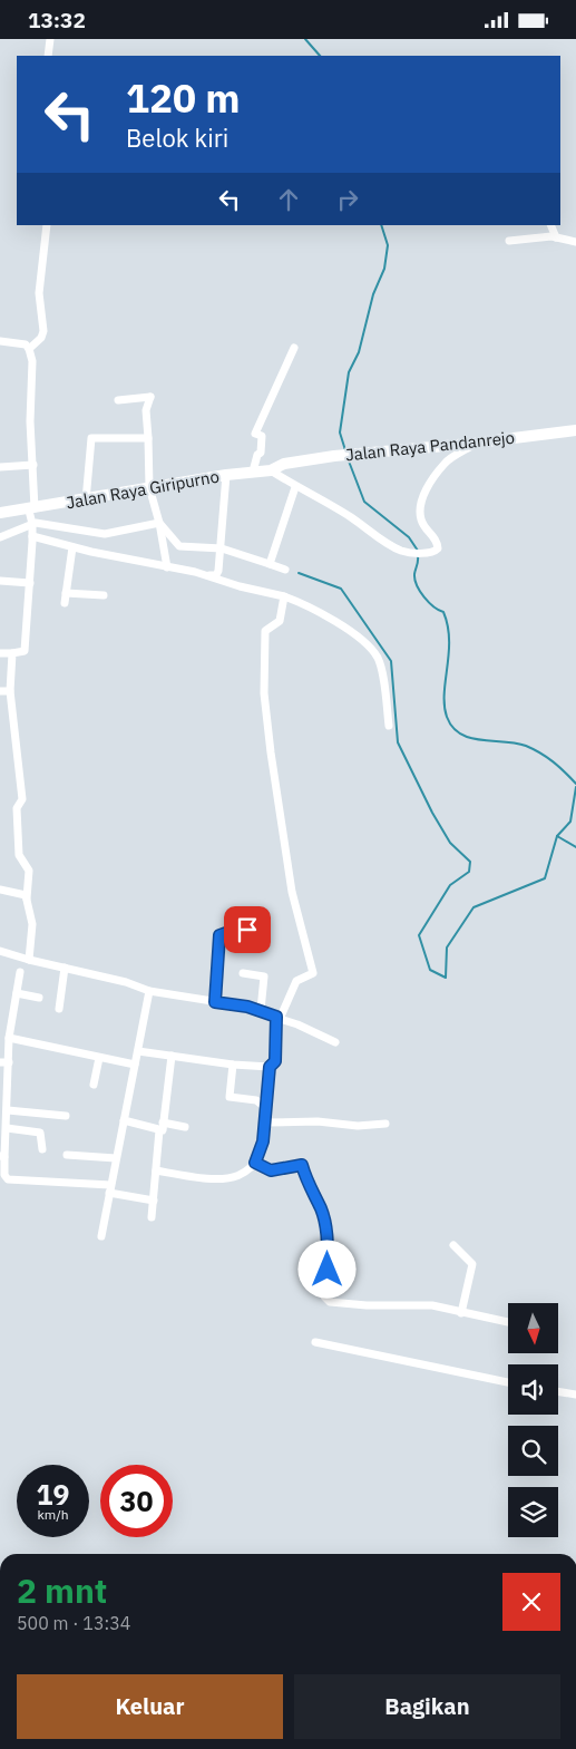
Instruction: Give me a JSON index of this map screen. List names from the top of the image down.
{
  "streets": {
    "main road": ["Jalan Raya Pandanrejo", "Jalan Raya Giripurno"]
  },
  "crossings": [
    ["Jalan Raya Pandanrejo", "Jalan Raya Giripurno"]
  ],
  "north": "bottom",
  "page": {
    "status": "13:32",
    "turn": ["120 m", "Belok kiri"],
    "speed": "19 km/h",
    "limit": "30",
    "heading": ["2 mnt", "500 m · 13:34"],
    "buttons": ["Keluar", "Bagikan"]
  }
}
